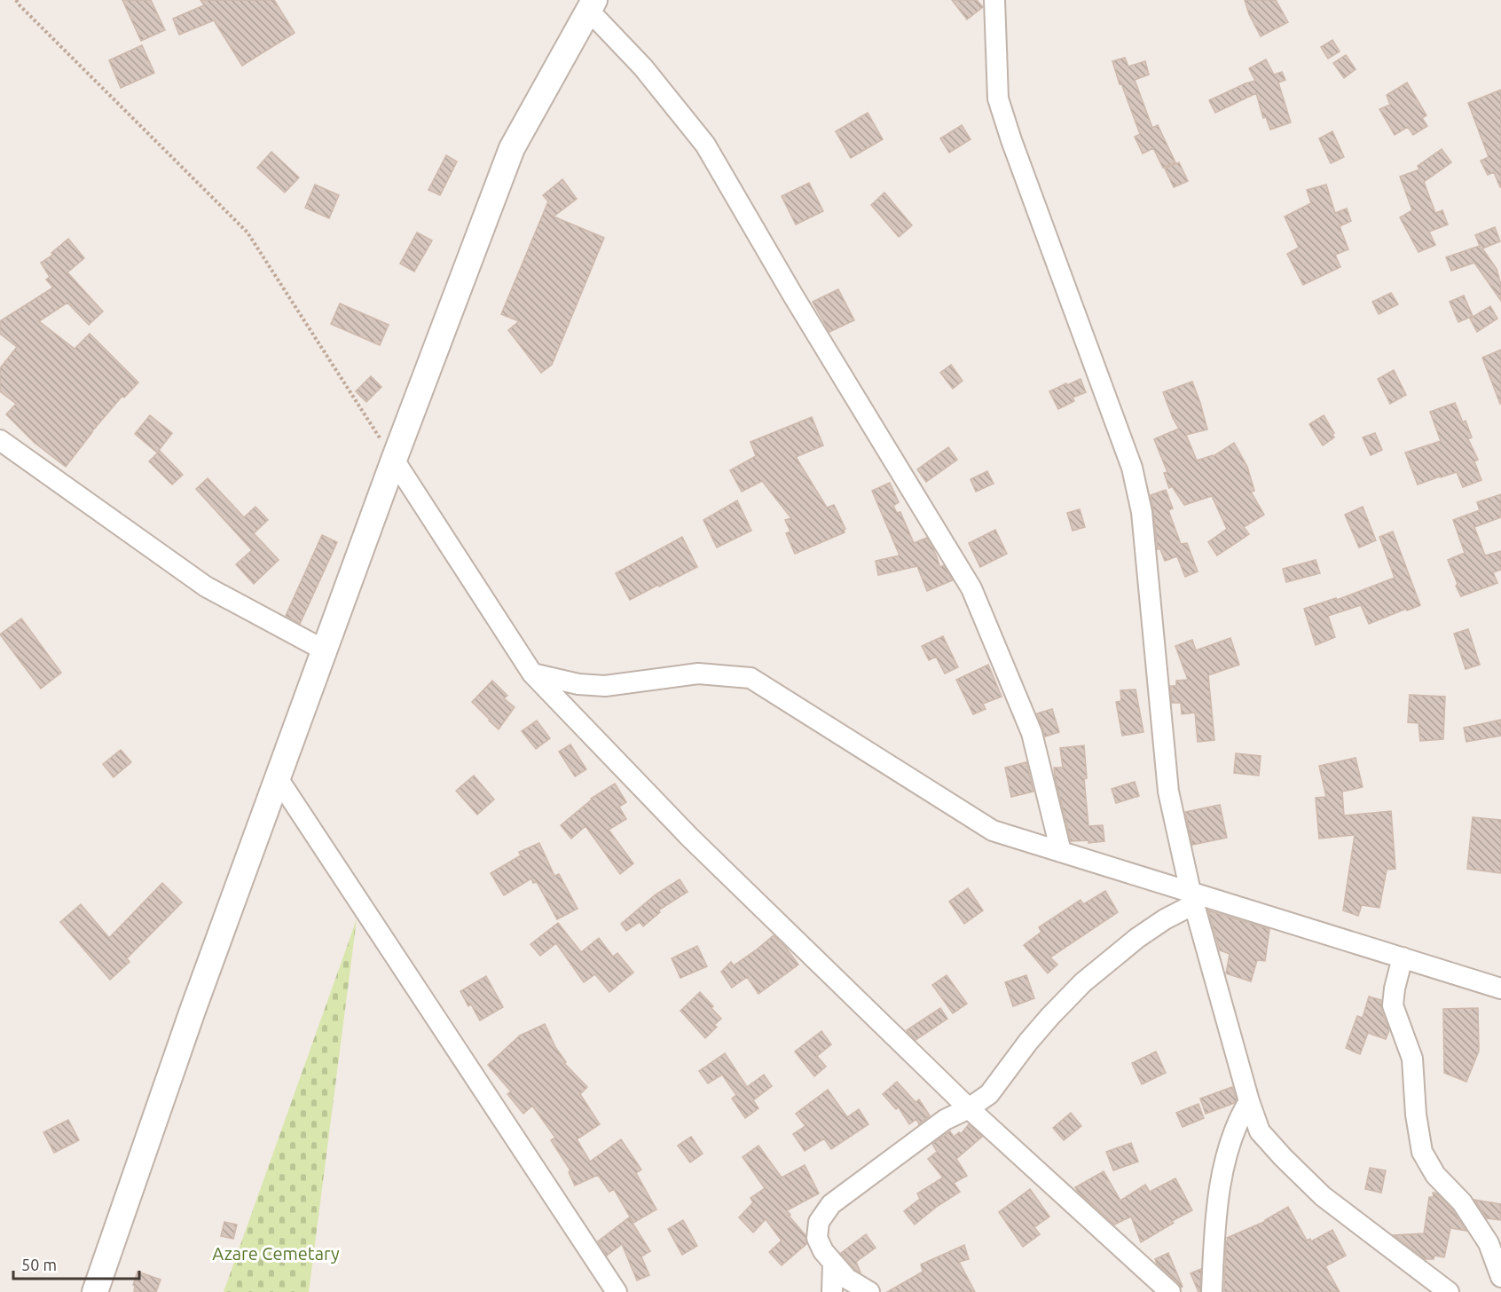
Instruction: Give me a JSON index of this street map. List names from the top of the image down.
{
  "parks": ["Azare Cemetary"],
  "scale_bar": "50 m"
}
